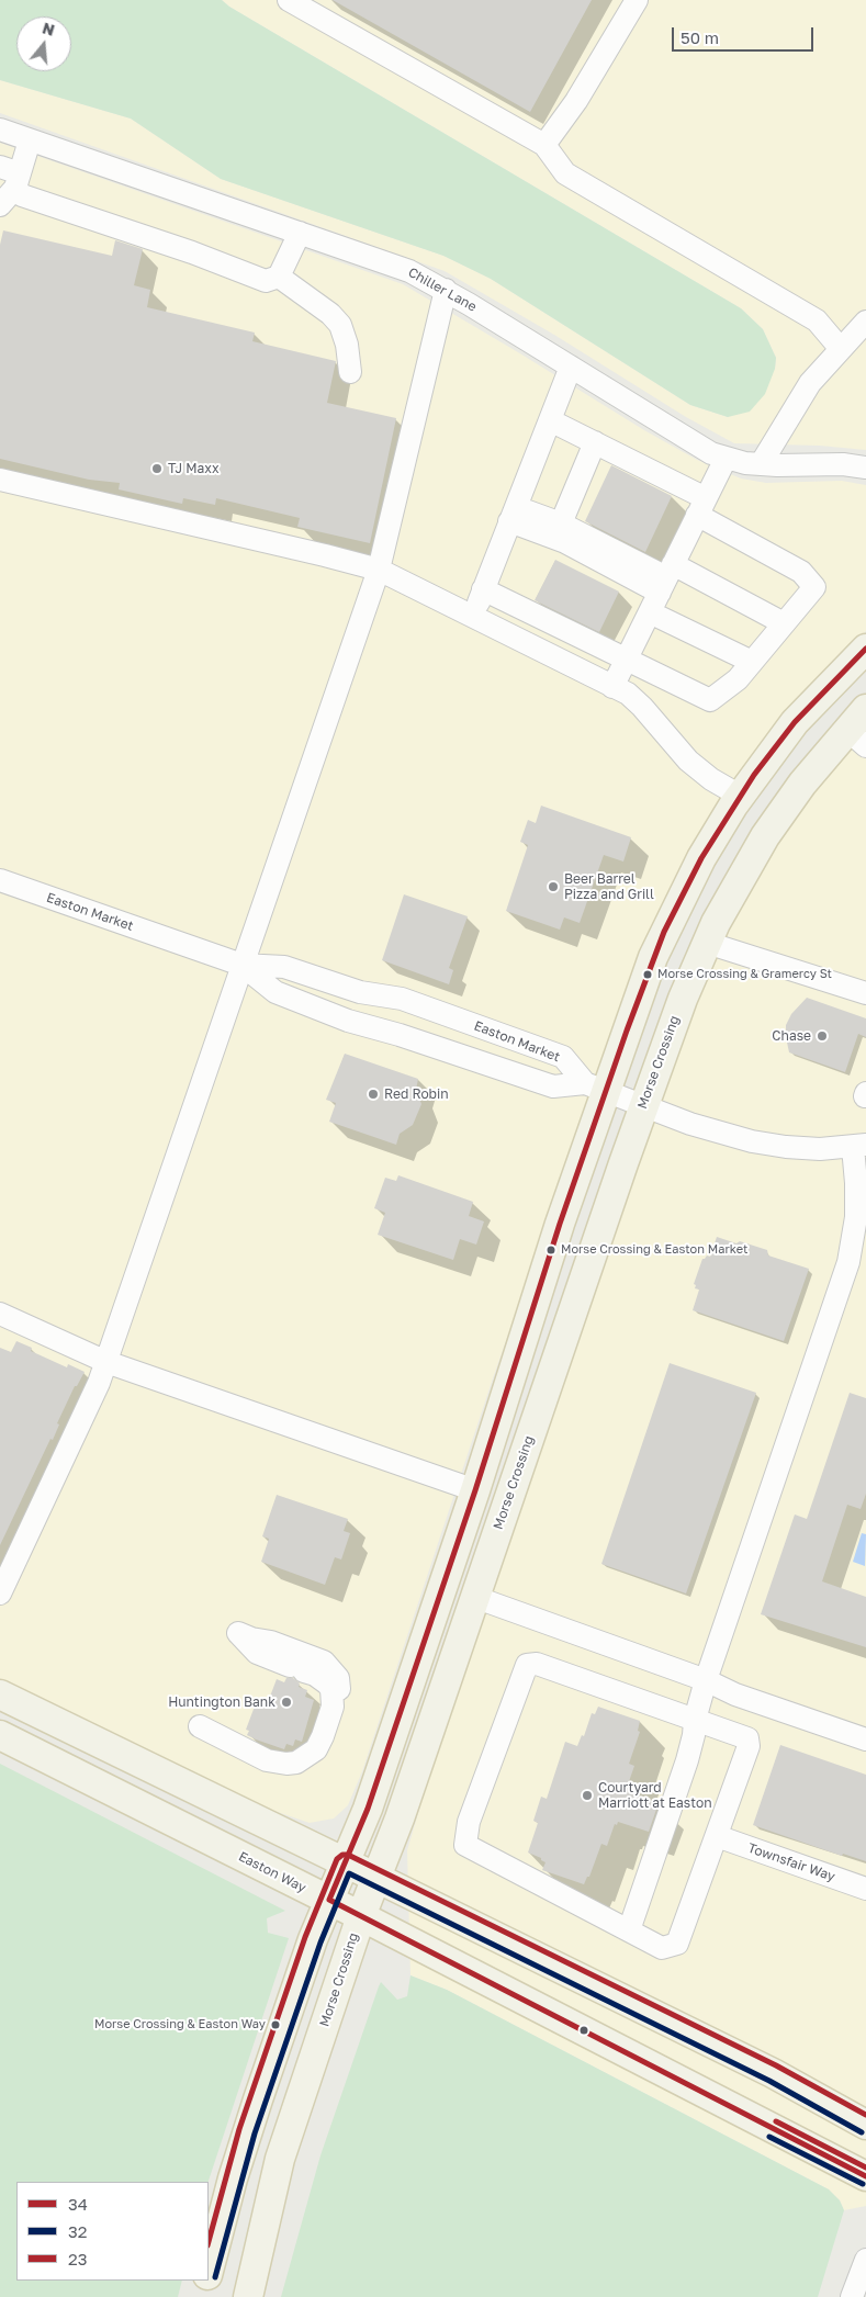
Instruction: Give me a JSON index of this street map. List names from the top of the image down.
{
  "streets": {
    "main road": ["Morse Crossing", "Easton Way"],
    "street": ["Chiller Lane", "Easton Market", "Townsfair Way"]
  },
  "crossings": [
    ["Morse Crossing", "Easton Way"]
  ],
  "places": [
    "TJ Maxx",
    "Beer Barrel Pizza and Grill",
    "Morse Crossing & Gramercy St",
    "Chase",
    "Red Robin",
    "Morse Crossing & Easton Market",
    "Huntington Bank",
    "Courtyard Marriott at Easton",
    "Morse Crossing & Easton Way"
  ],
  "lines": ["transit line 34", "transit line 23", "transit line 32"],
  "legend": ["34", "32", "23"],
  "scale_bar": "50 m",
  "north": "top"
}
